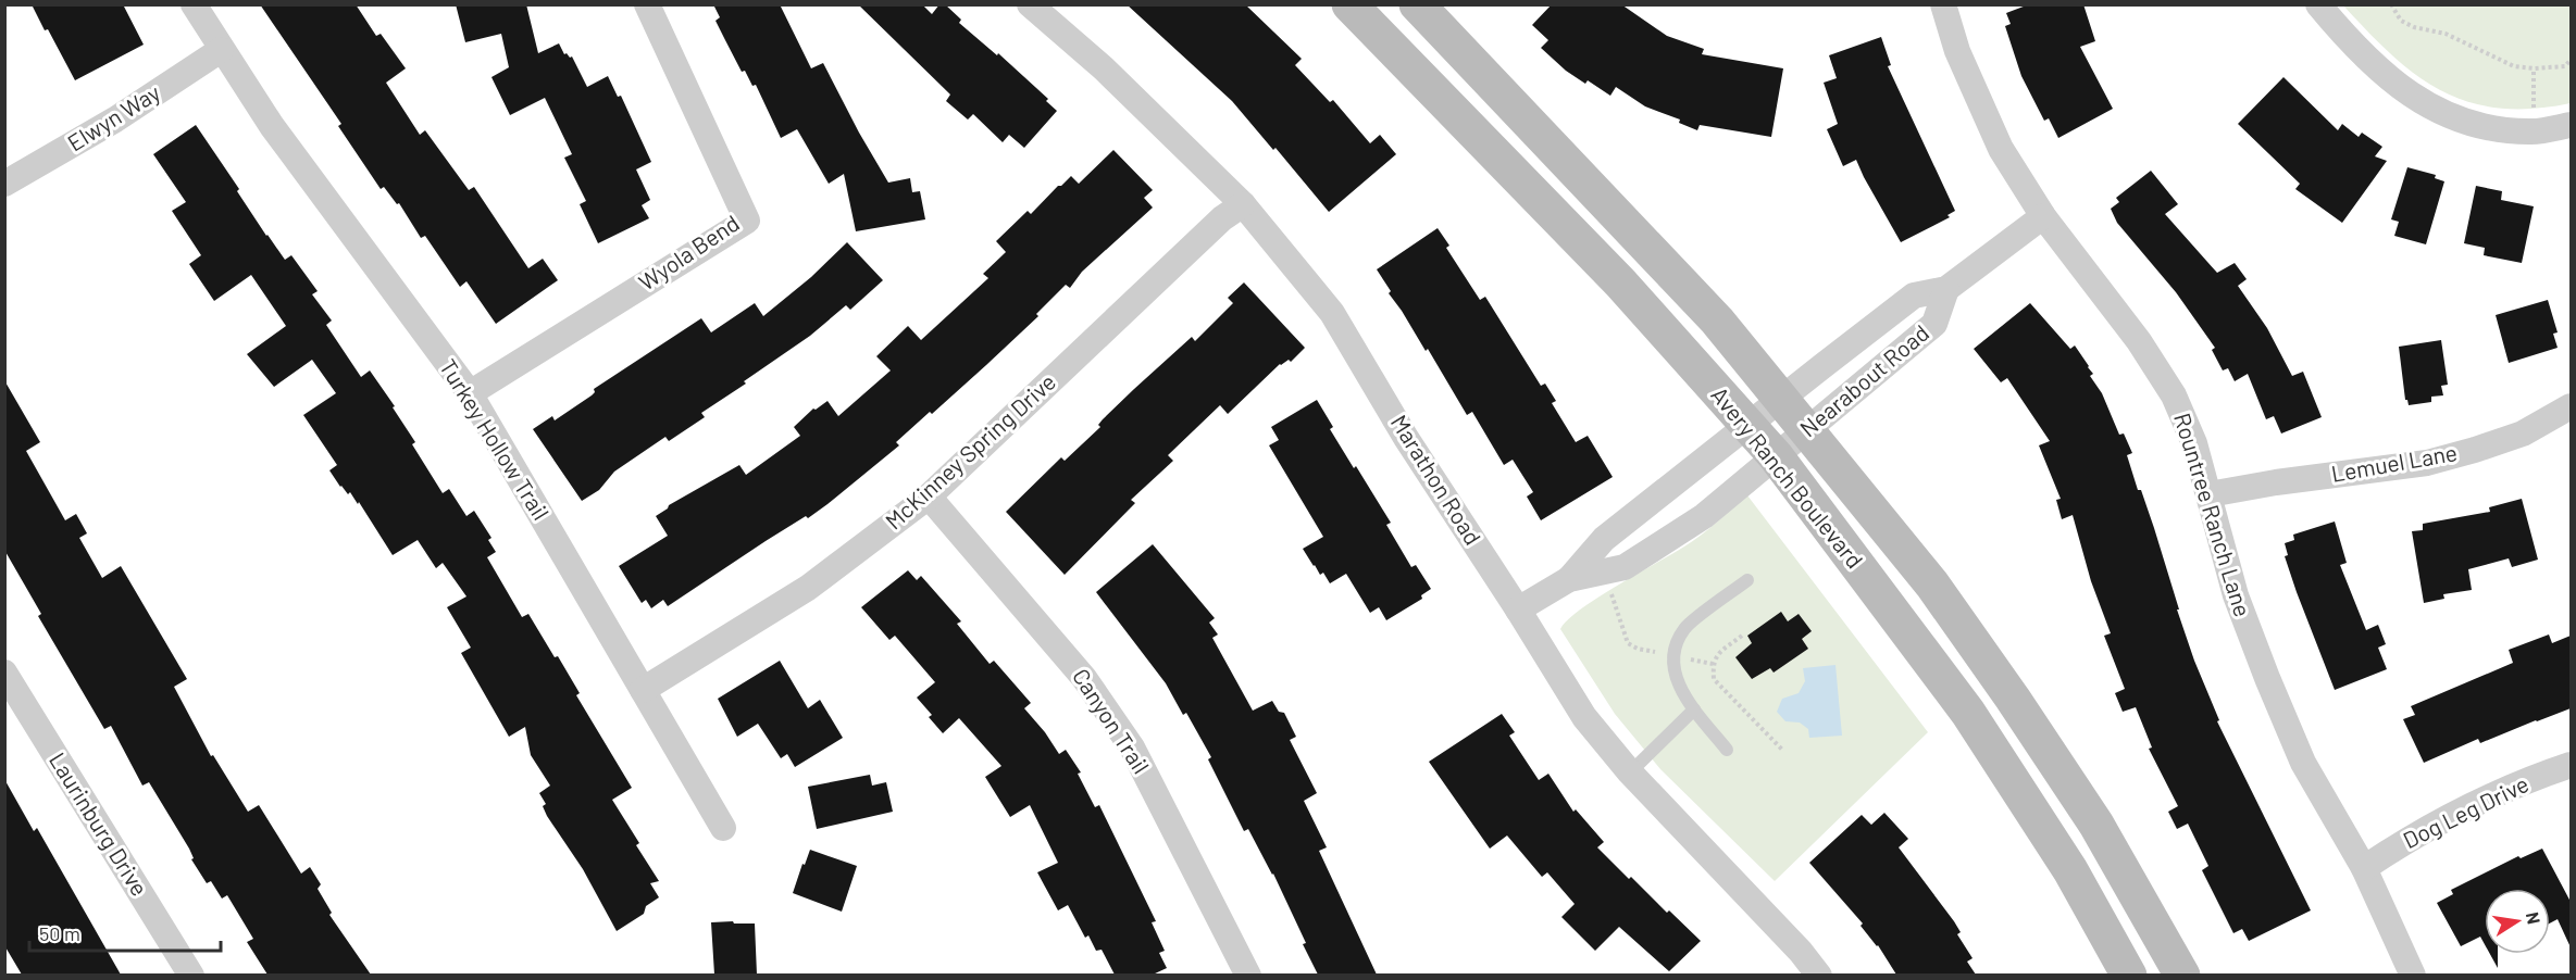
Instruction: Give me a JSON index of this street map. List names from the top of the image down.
{
  "streets": {
    "main road": ["Avery Ranch Boulevard"],
    "street": [
      "Elwyn Way",
      "Wyola Bend",
      "Nearabout Road",
      "Turkey Hollow Trail",
      "McKinney Spring Drive",
      "Lemuel Lane",
      "Marathon Road",
      "Rountree Ranch Lane",
      "Canyon Trail",
      "Dog Leg Drive",
      "Laurinburg Drive"
    ]
  },
  "crossings": [
    ["Elwyn Way", "Turkey Hollow Trail"],
    ["Wyola Bend", "Turkey Hollow Trail"],
    ["Nearabout Road", "Avery Ranch Boulevard"],
    ["Nearabout Road", "Marathon Road"],
    ["Nearabout Road", "Rountree Ranch Lane"],
    ["Turkey Hollow Trail", "McKinney Spring Drive"],
    ["McKinney Spring Drive", "Marathon Road"],
    ["McKinney Spring Drive", "Canyon Trail"],
    ["Lemuel Lane", "Rountree Ranch Lane"],
    ["Rountree Ranch Lane", "Dog Leg Drive"]
  ],
  "scale_bar": "50 m",
  "north": "right"
}
